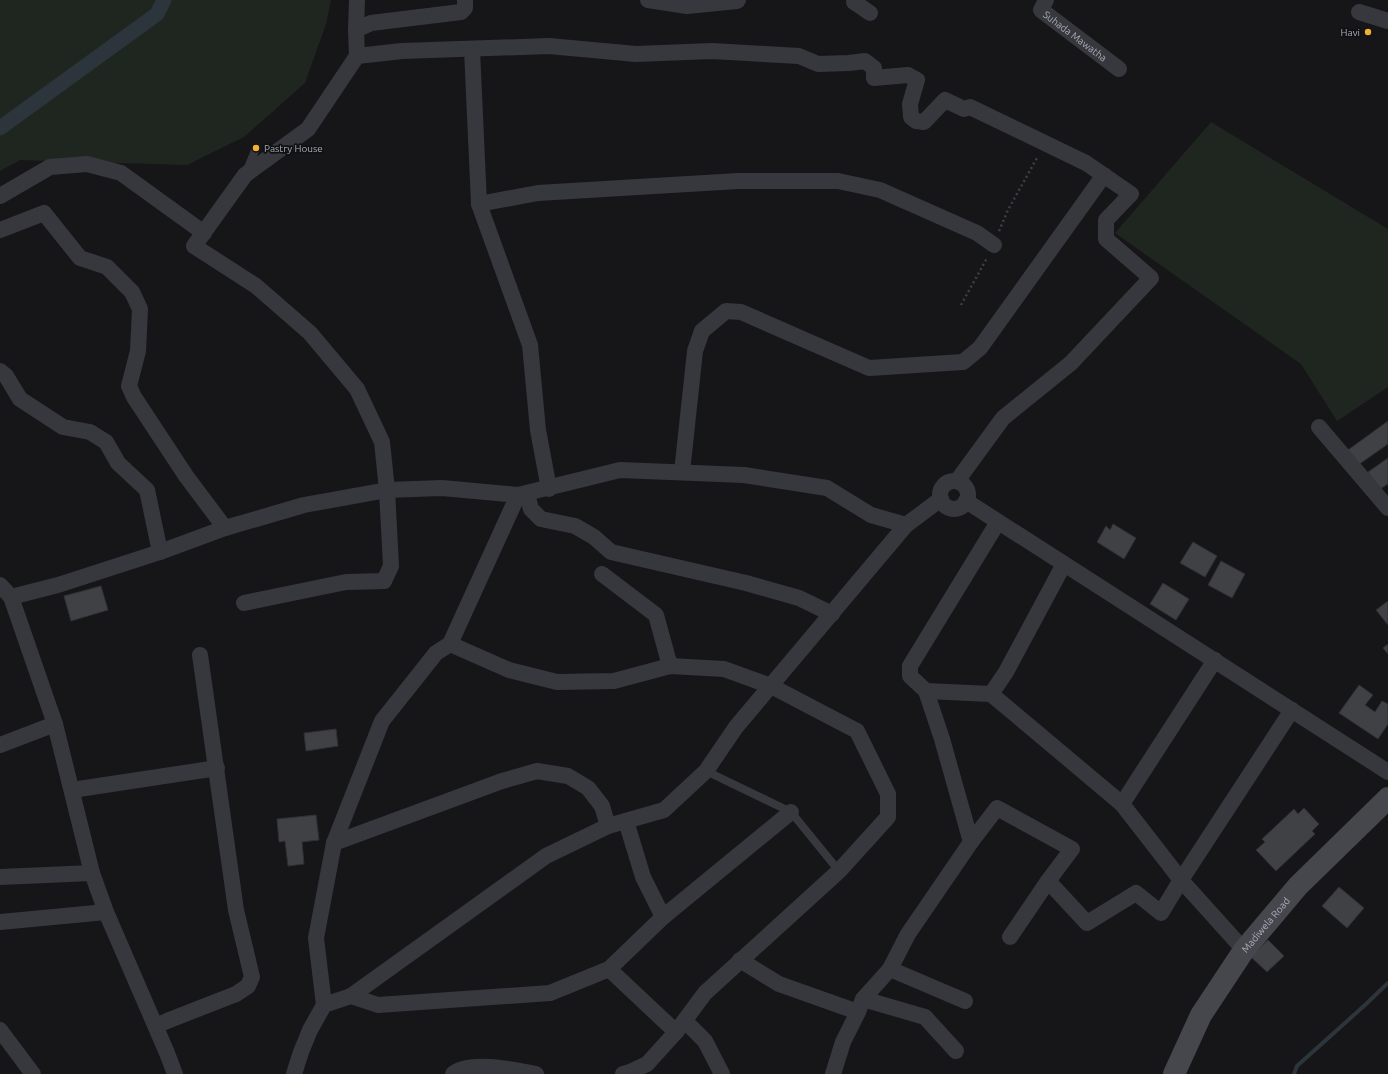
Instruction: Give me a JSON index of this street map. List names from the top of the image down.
{
  "streets": {
    "main road": ["Madiwela Road"],
    "street": ["Suhada Mawatha"]
  },
  "places": ["Havi", "Pastry House"]
}
